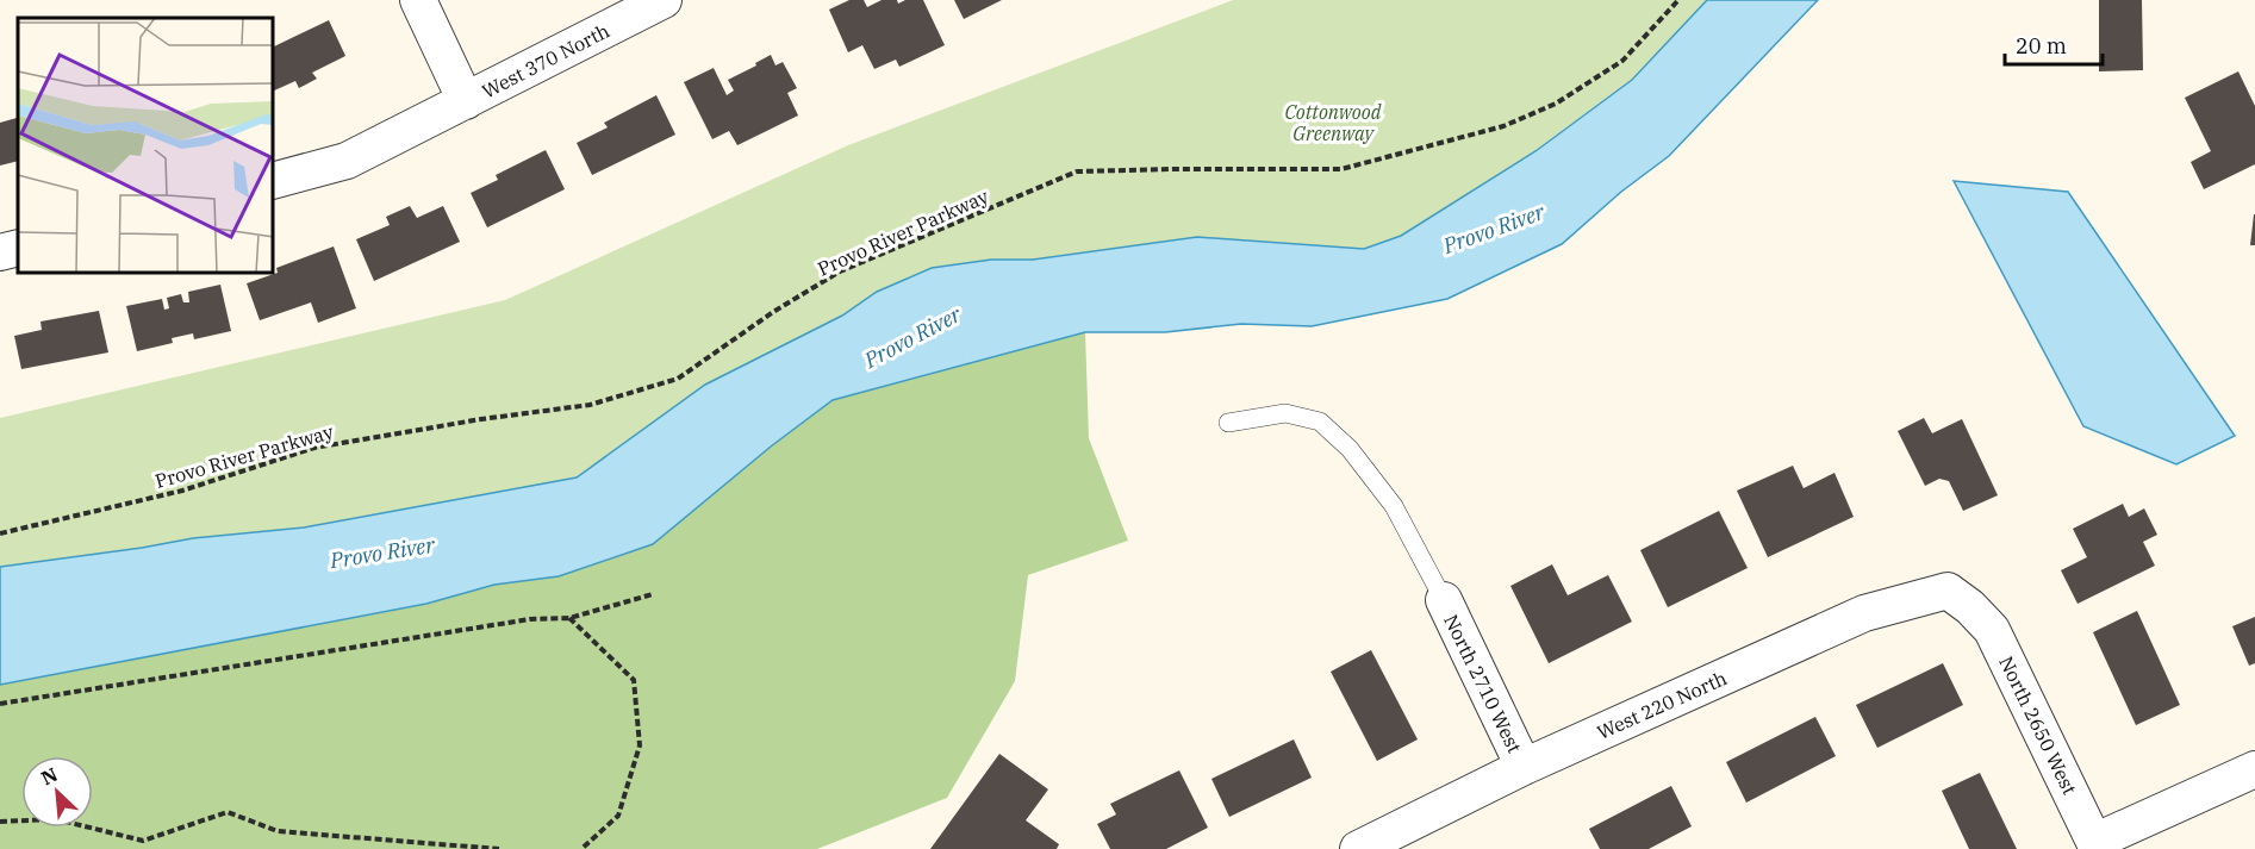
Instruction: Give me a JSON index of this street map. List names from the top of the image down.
{
  "streets": {
    "street": [
      "West 370 North",
      "North 2710 West",
      "West 220 North",
      "North 2650 West"
    ],
    "path": ["Provo River Parkway"]
  },
  "crossings": [
    ["North 2710 West", "West 220 North"],
    ["West 220 North", "North 2650 West"]
  ],
  "water": ["Provo River"],
  "parks": ["Cottonwood Greenway"],
  "scale_bar": "20 m",
  "north": "top left"
}
